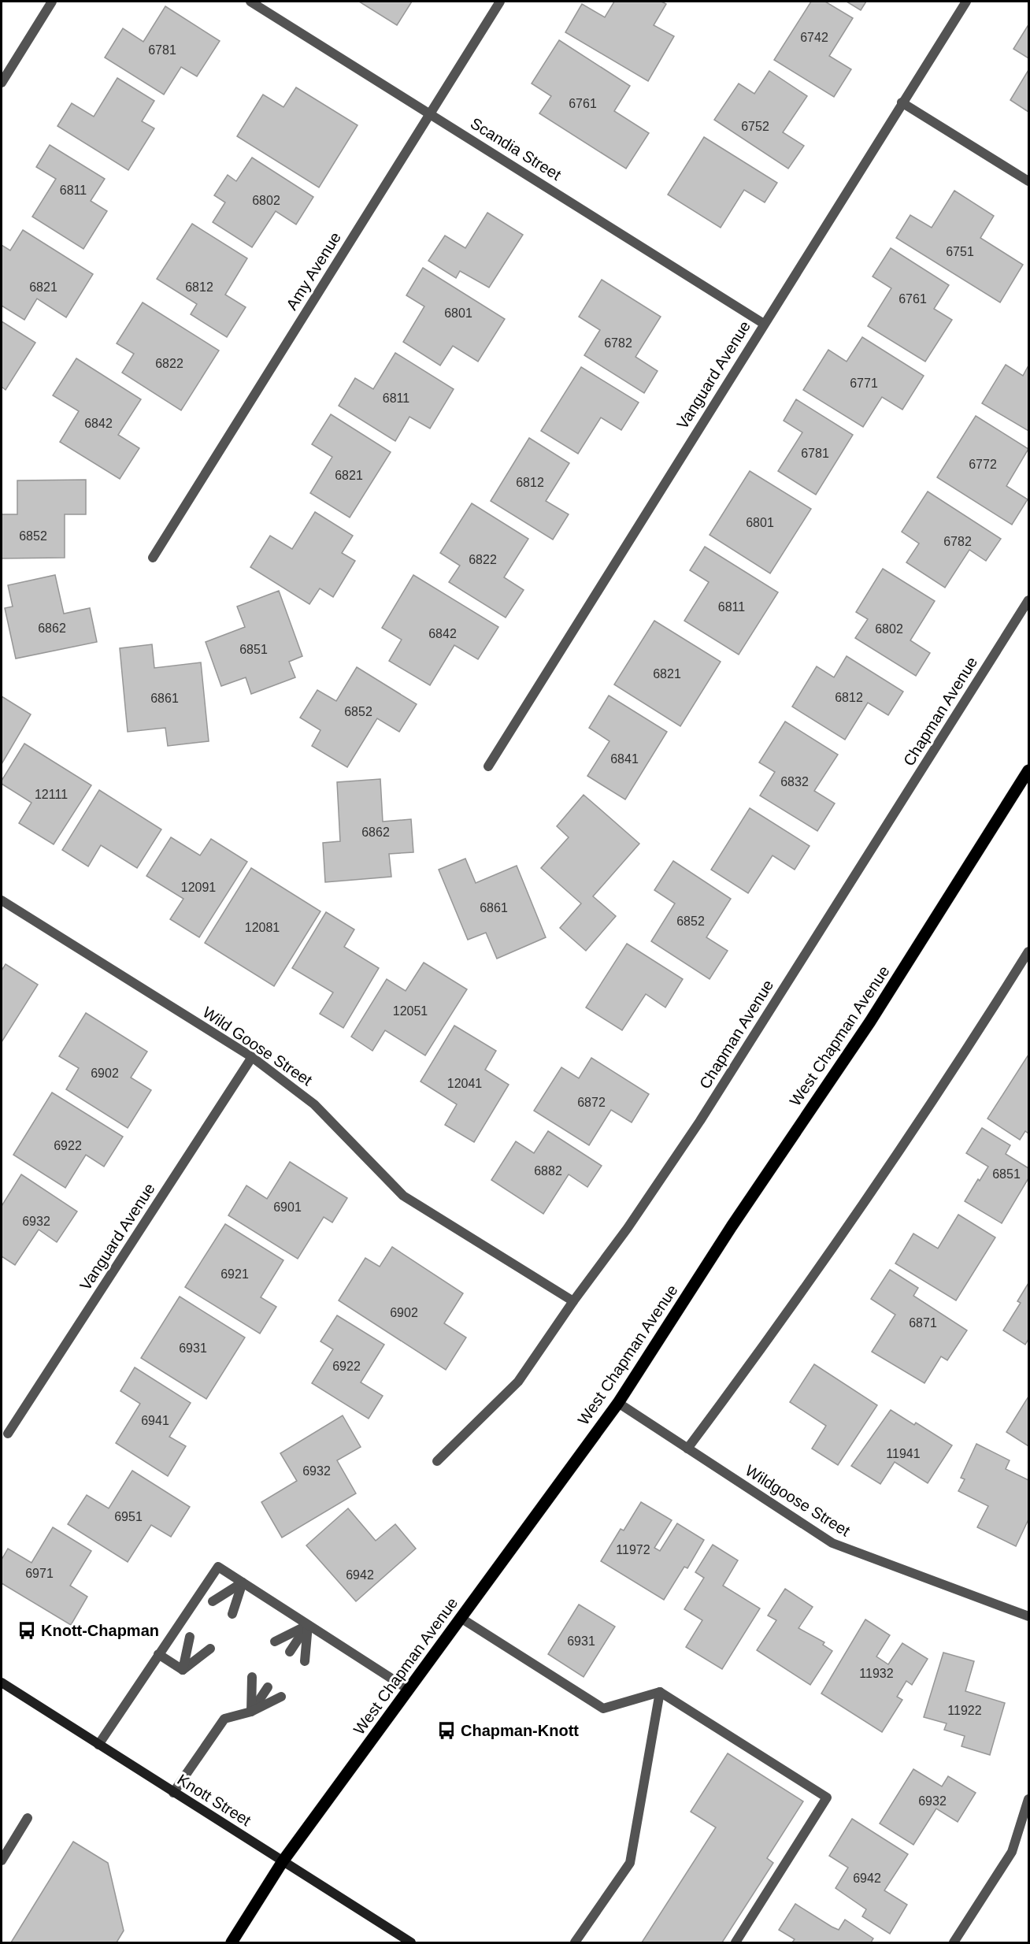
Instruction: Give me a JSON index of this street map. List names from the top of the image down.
{
  "streets": {
    "main road": ["West Chapman Avenue", "Knott Street"],
    "street": [
      "Scandia Street",
      "Amy Avenue",
      "Vanguard Avenue",
      "Chapman Avenue",
      "Wild Goose Street",
      "Wildgoose Street"
    ]
  },
  "crossings": [
    ["Scandia Street", "Amy Avenue"],
    ["Scandia Street", "Vanguard Avenue"],
    ["Vanguard Avenue", "Wild Goose Street"],
    ["Chapman Avenue", "Wild Goose Street"],
    ["West Chapman Avenue", "Wildgoose Street"],
    ["West Chapman Avenue", "Knott Street"]
  ],
  "places": {
    "bus stop": ["Knott-Chapman", "Chapman-Knott"]
  },
  "house_numbers": [
    "6742",
    "6781",
    "6761",
    "6752",
    "6811",
    "6802",
    "6751",
    "6821",
    "6812",
    "6761",
    "6801",
    "6782",
    "6822",
    "6771",
    "6811",
    "6842",
    "6781",
    "6772",
    "6821",
    "6812",
    "6801",
    "6852",
    "6782",
    "6822",
    "6811",
    "6862",
    "6802",
    "6842",
    "6851",
    "6821",
    "6812",
    "6861",
    "6852",
    "6841",
    "6832",
    "12111",
    "6862",
    "12091",
    "6861",
    "6852",
    "12081",
    "12051",
    "6902",
    "12041",
    "6872",
    "6922",
    "6882",
    "6851",
    "6901",
    "6932",
    "6921",
    "6902",
    "6871",
    "6931",
    "6922",
    "6941",
    "11941",
    "6932",
    "6951",
    "11972",
    "6971",
    "6942",
    "6931",
    "11932",
    "11922",
    "6932",
    "6942"
  ]
}
